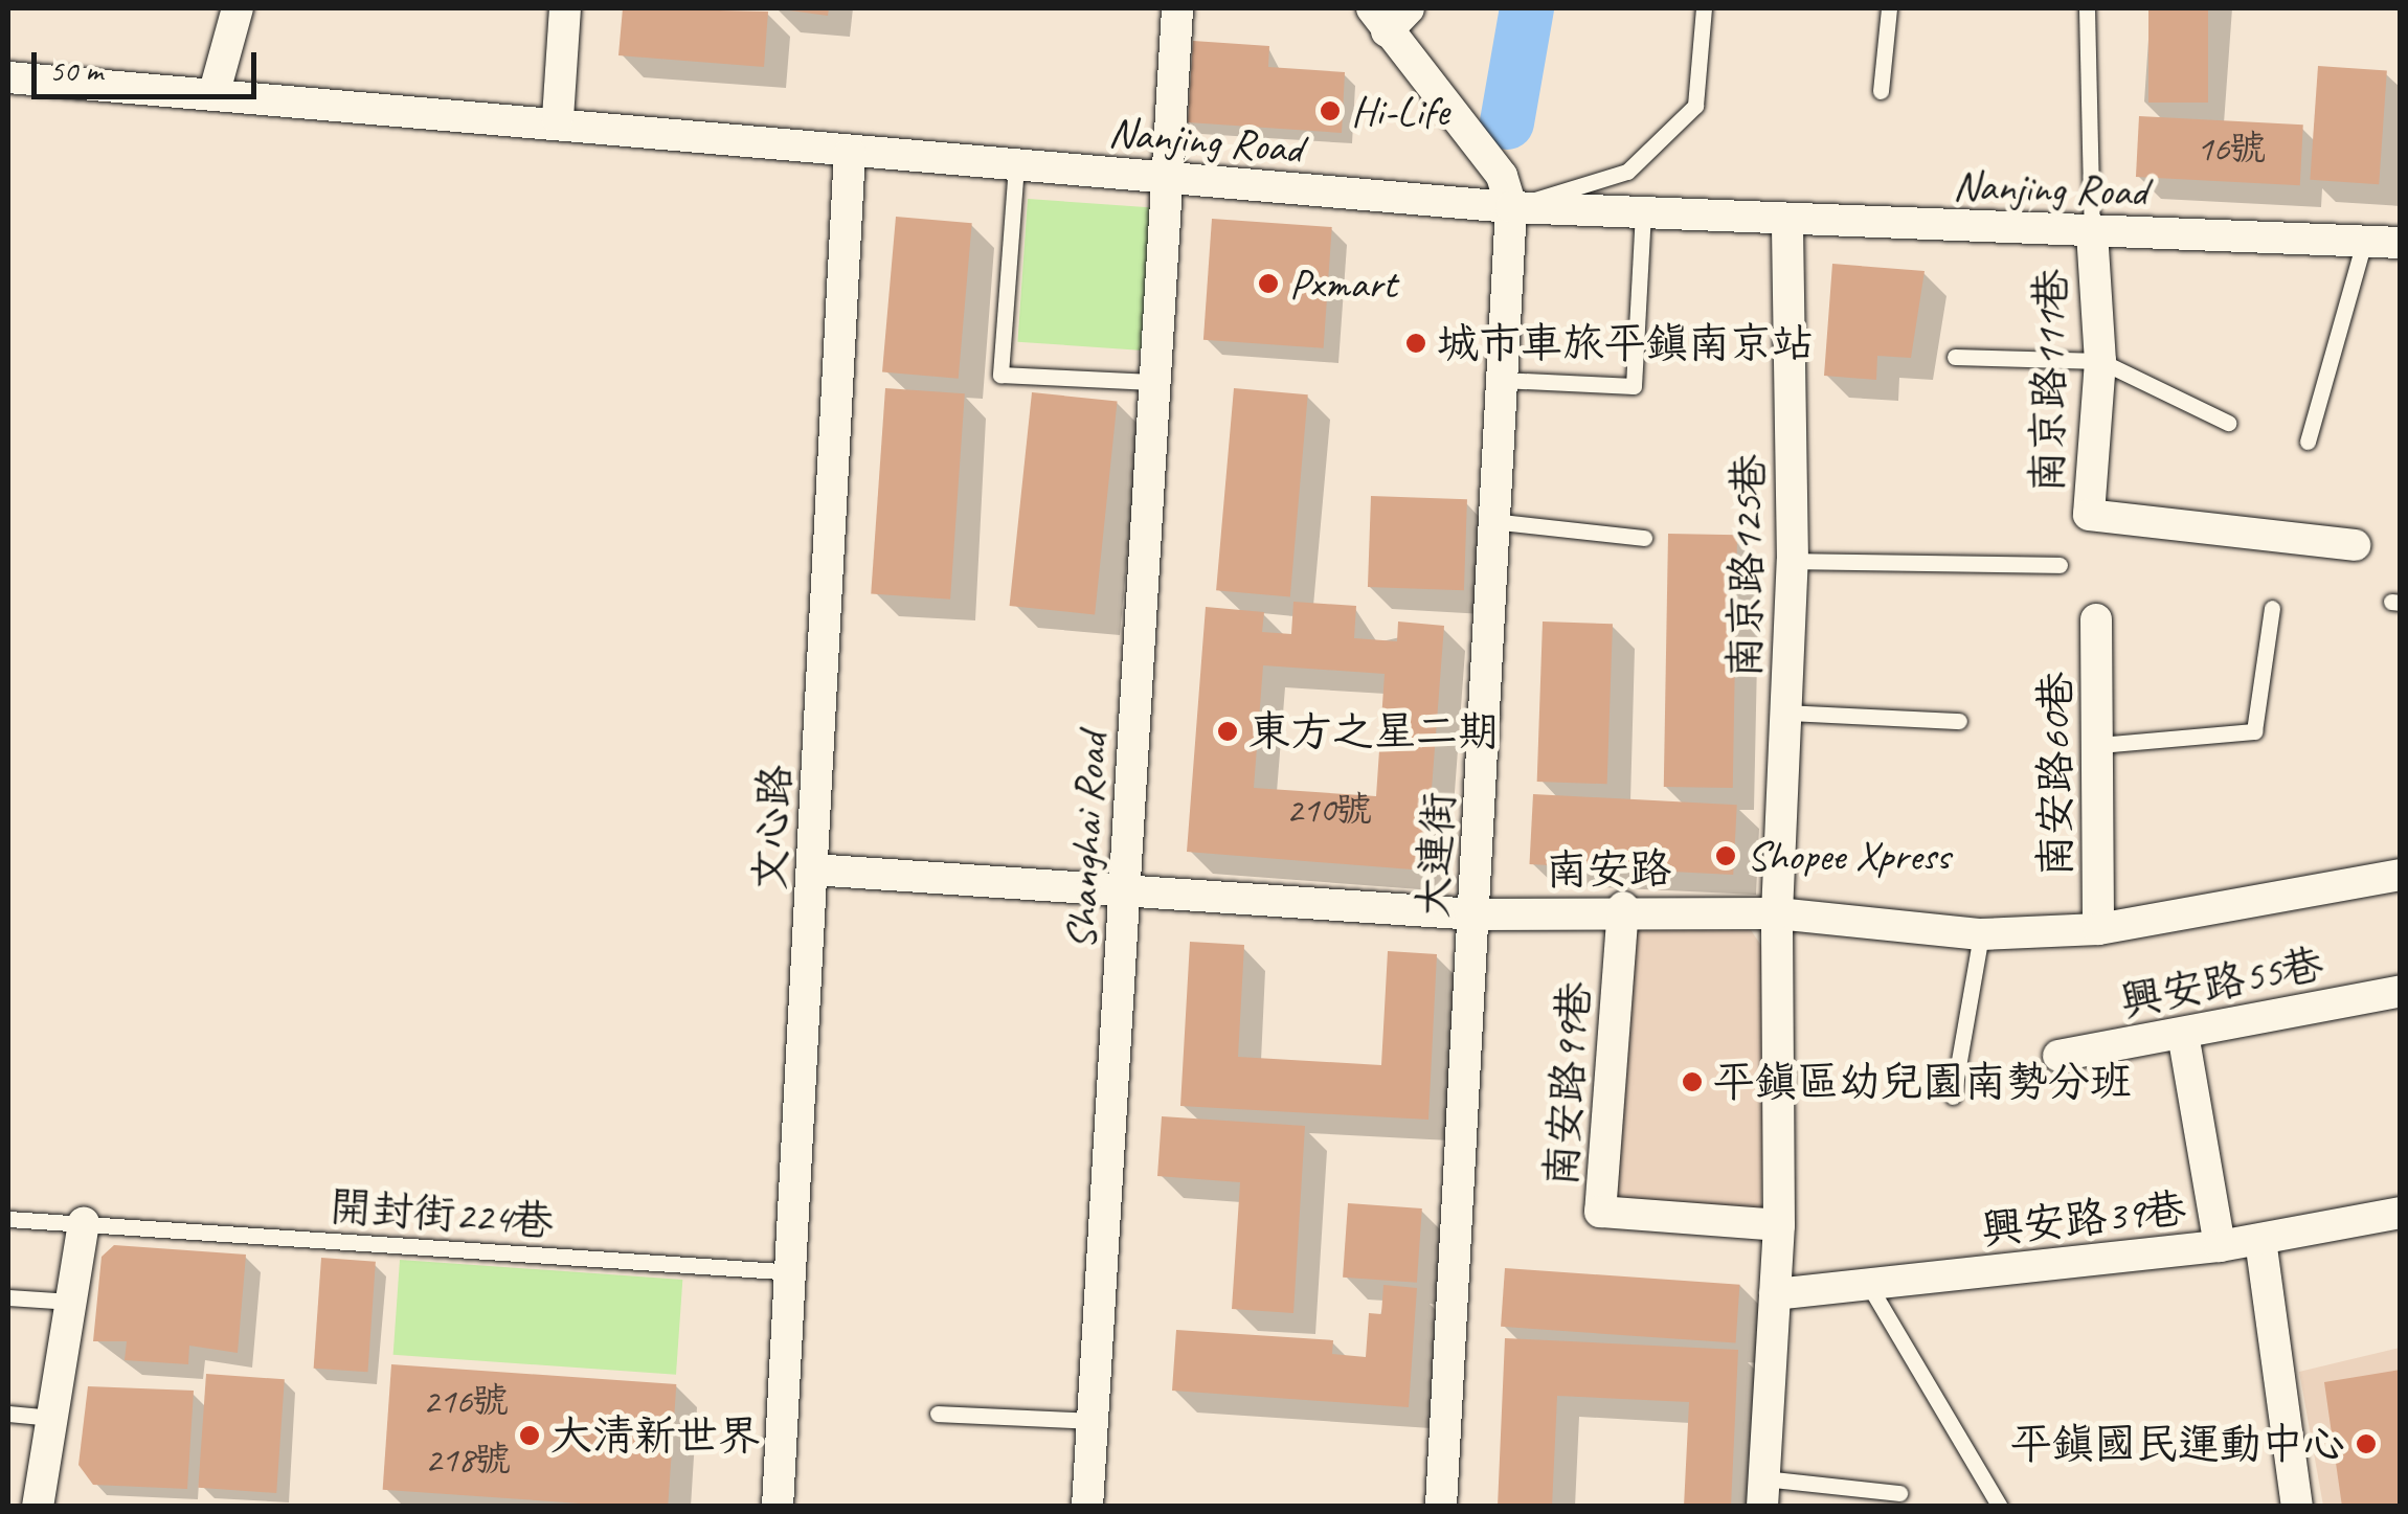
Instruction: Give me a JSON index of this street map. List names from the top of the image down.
{
  "streets": {
    "street": [
      "Nanjing Road",
      "南京路111巷",
      "南京路125巷",
      "南安路60巷",
      "文心路",
      "Shanghai Road",
      "大連街",
      "南安路",
      "興安路55巷",
      "南安路99巷",
      "興安路39巷"
    ],
    "lane": ["開封街224巷"]
  },
  "crossings": [
    ["Nanjing Road", "南京路111巷"],
    ["Nanjing Road", "南京路125巷"],
    ["Nanjing Road", "文心路"],
    ["Nanjing Road", "Shanghai Road"],
    ["Nanjing Road", "大連街"],
    ["南京路125巷", "南安路"],
    ["南京路125巷", "南安路99巷"],
    ["南京路125巷", "興安路39巷"],
    ["南安路60巷", "南安路"],
    ["文心路", "南安路"],
    ["文心路", "開封街224巷"],
    ["Shanghai Road", "南安路"],
    ["大連街", "南安路"],
    ["南安路", "南安路99巷"]
  ],
  "places": [
    "Hi-Life",
    "Pxmart",
    "城市車旅平鎮南京站",
    "東方之星二期",
    "Shopee Xpress",
    "平鎮區幼兒園南勢分班",
    "大清新世界",
    "平鎮國民運動中心"
  ],
  "house_numbers": [
    "16號",
    "210號",
    "216號",
    "218號"
  ],
  "scale_bar": "50 m"
}
